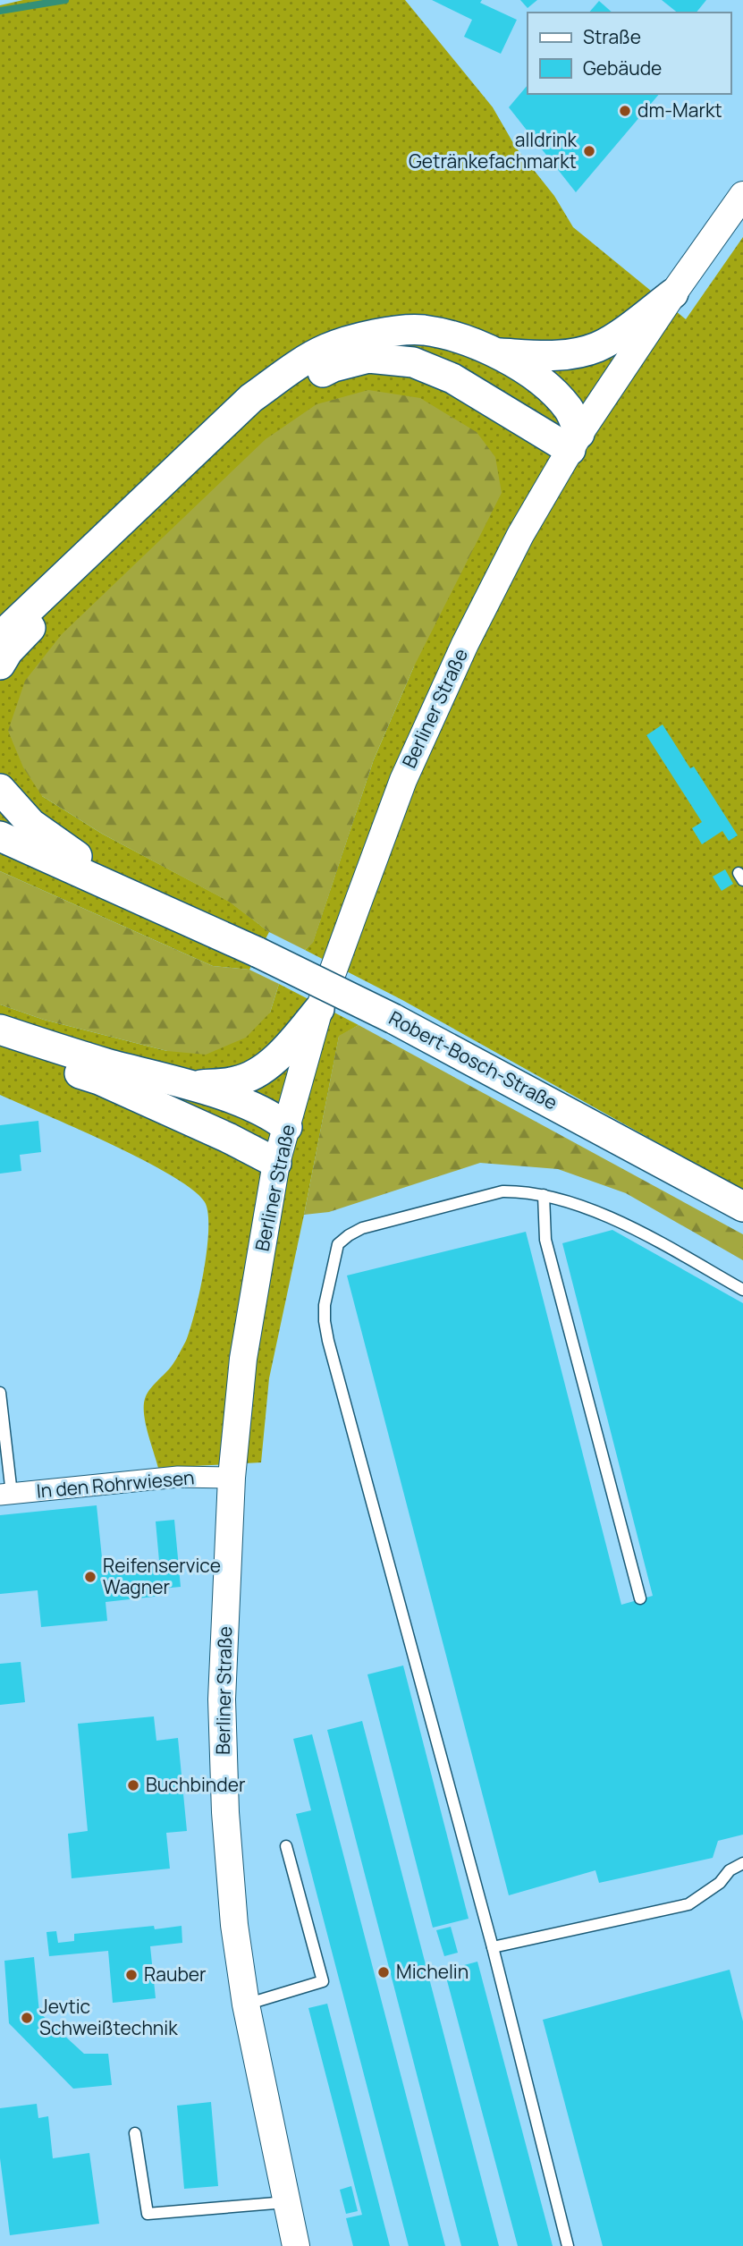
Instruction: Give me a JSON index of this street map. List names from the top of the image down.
{
  "streets": {
    "main road": ["Robert-Bosch-Straße"],
    "street": ["Berliner Straße", "In den Rohrwiesen"]
  },
  "crossings": [
    ["Berliner Straße", "In den Rohrwiesen"]
  ],
  "places": [
    "dm-Markt",
    "alldrink Getränkefachmarkt",
    "Reifenservice Wagner",
    "Buchbinder",
    "Michelin",
    "Rauber",
    "Jevtic Schweißtechnik"
  ],
  "legend": ["Straße", "Gebäude"]
}
